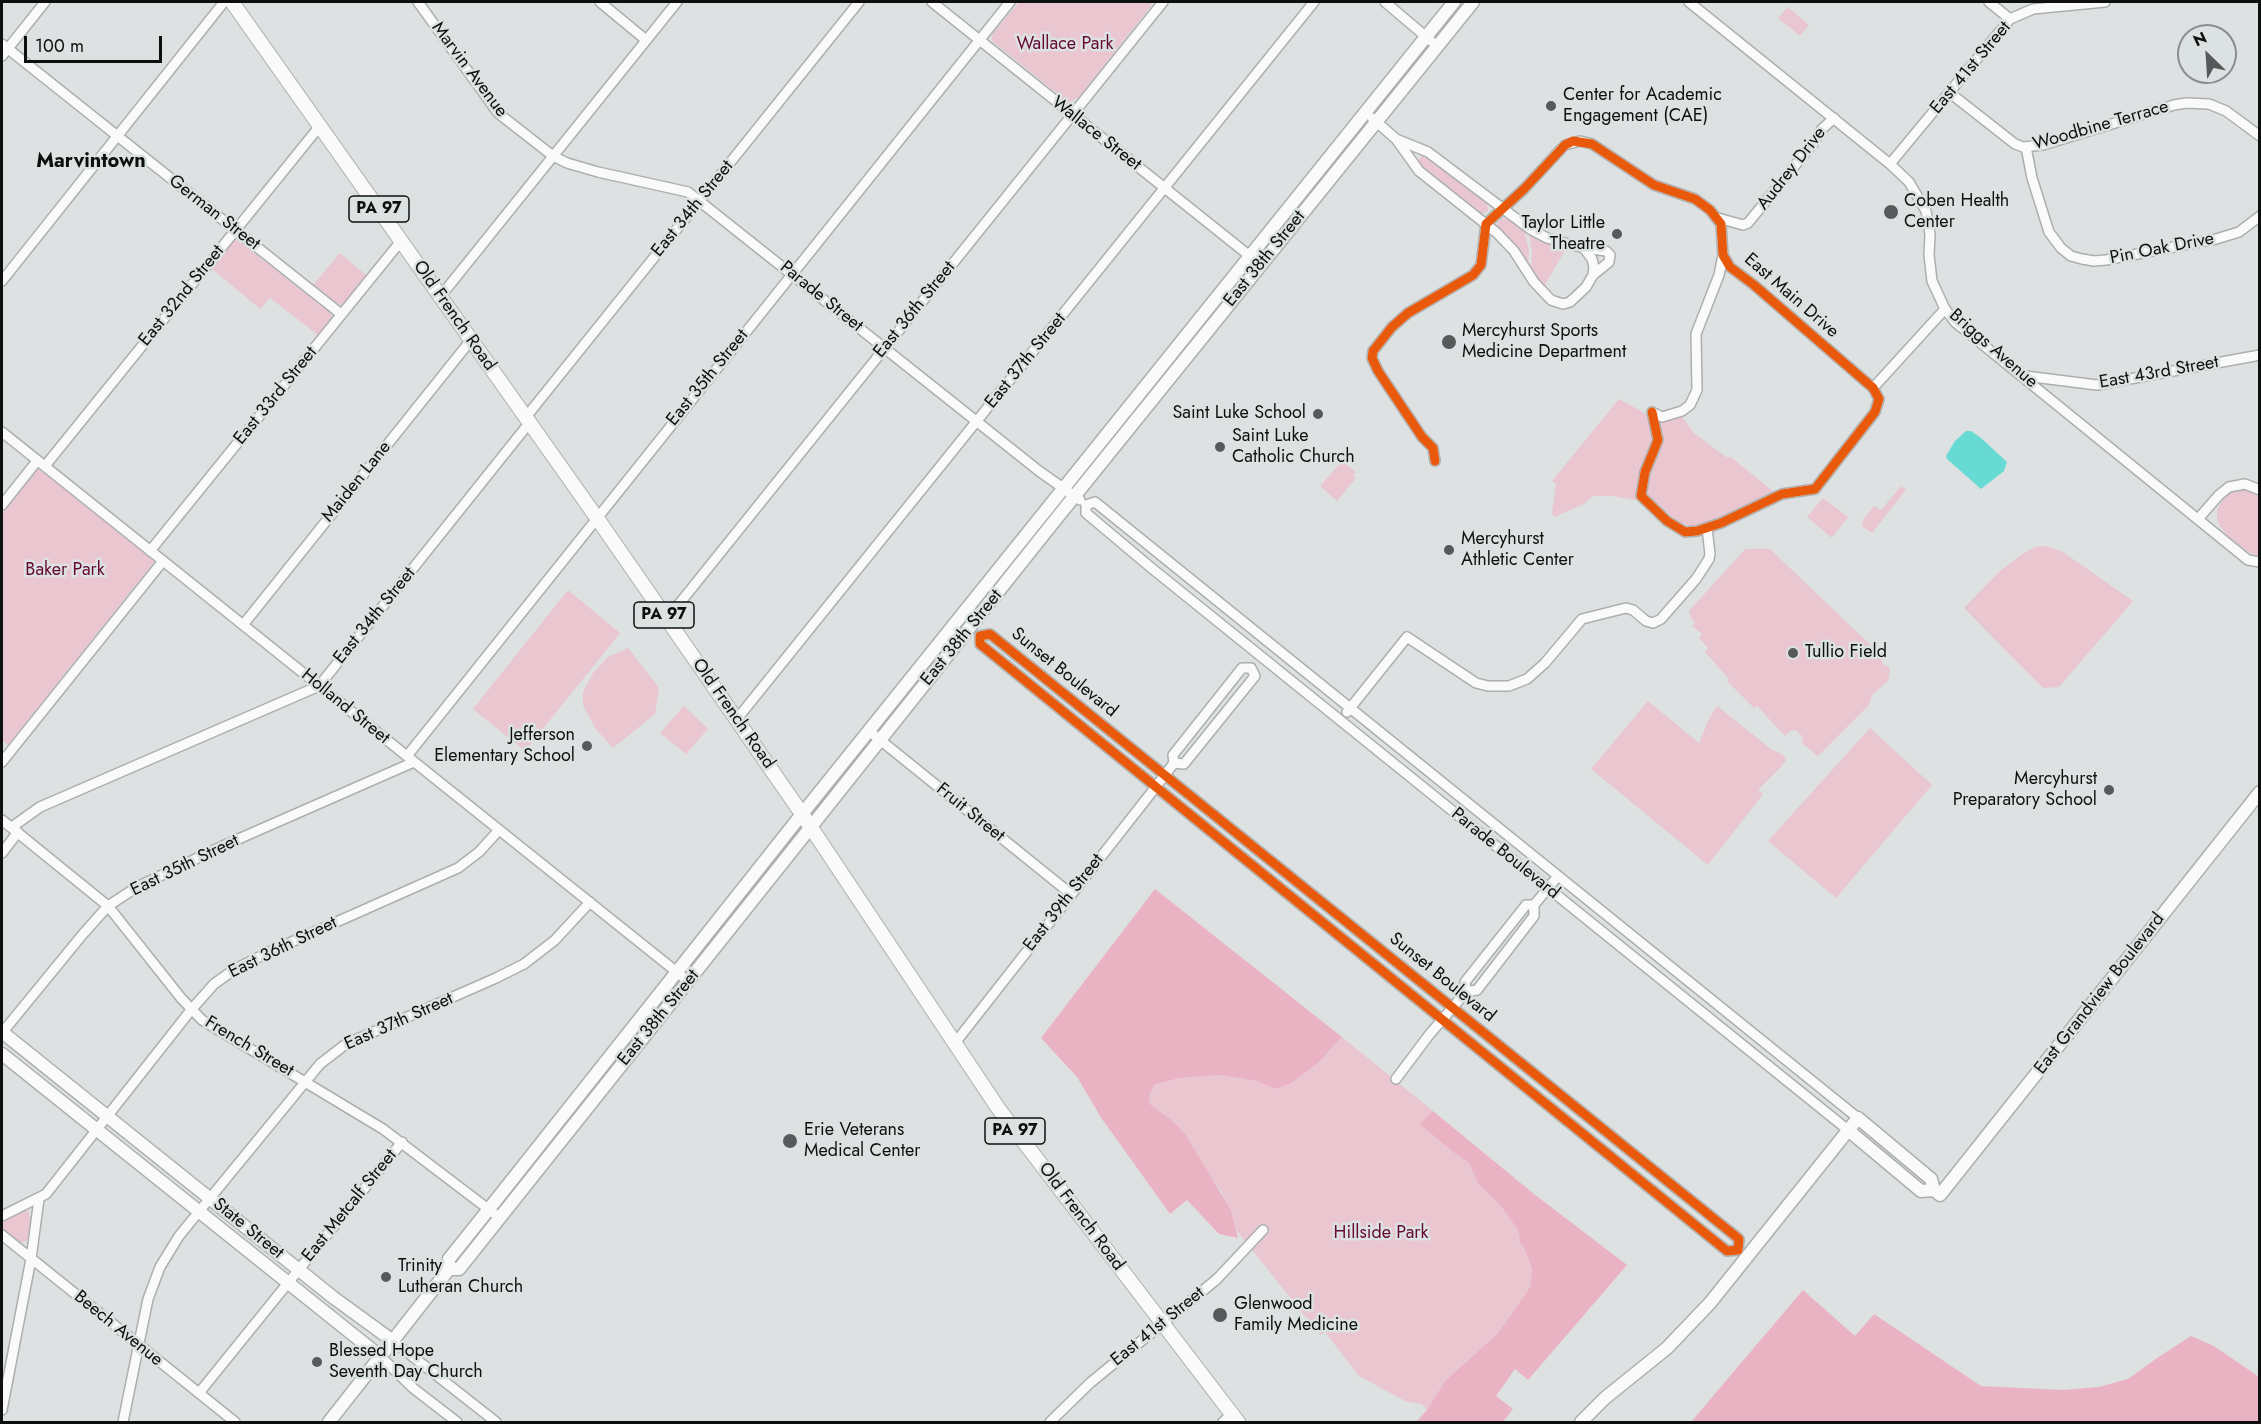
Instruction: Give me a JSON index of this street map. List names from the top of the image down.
{
  "streets": {
    "main road": [
      "PA 97",
      "East 38th Street",
      "Old French Road",
      "Parade Boulevard",
      "East Grandview Boulevard",
      "State Street"
    ],
    "street": [
      "East 41st Street",
      "Marvin Avenue",
      "Woodbine Terrace",
      "Wallace Street",
      "Audrey Drive",
      "East 34th Street",
      "German Street",
      "Pin Oak Drive",
      "East 32nd Street",
      "East Main Drive",
      "Parade Street",
      "East 36th Street",
      "Briggs Avenue",
      "East 37th Street",
      "East 43rd Street",
      "East 35th Street",
      "East 33rd Street",
      "Maiden Lane",
      "Sunset Boulevard",
      "Holland Street",
      "Fruit Street",
      "East 39th Street",
      "French Street",
      "East Metcalf Street",
      "Beech Avenue"
    ]
  },
  "crossings": [
    ["East 41st Street", "Woodbine Terrace"],
    ["East 41st Street", "Old French Road"],
    ["East 41st Street", "Briggs Avenue"],
    ["Marvin Avenue", "Parade Street"],
    ["Woodbine Terrace", "Pin Oak Drive"],
    ["Wallace Street", "East 38th Street"],
    ["Wallace Street", "East 36th Street"],
    ["Wallace Street", "East 37th Street"],
    ["Wallace Street", "East 35th Street"],
    ["Audrey Drive", "East Main Drive"],
    ["Audrey Drive", "Briggs Avenue"],
    ["East 34th Street", "Parade Street"],
    ["East 34th Street", "Old French Road"],
    ["East 34th Street", "Holland Street"],
    ["East 34th Street", "French Street"],
    ["German Street", "East 32nd Street"],
    ["German Street", "East 33rd Street"],
    ["East 38th Street", "Parade Street"],
    ["East 38th Street", "Old French Road"],
    ["East 38th Street", "Sunset Boulevard"],
    ["East 38th Street", "Holland Street"],
    ["East 38th Street", "Fruit Street"],
    ["East 38th Street", "Parade Boulevard"],
    ["East 38th Street", "French Street"],
    ["East 38th Street", "State Street"],
    ["East 32nd Street", "Old French Road"],
    ["East 32nd Street", "Holland Street"],
    ["Parade Street", "East 36th Street"],
    ["Parade Street", "East 37th Street"],
    ["Parade Street", "East 35th Street"],
    ["Parade Street", "Parade Boulevard"],
    ["East 36th Street", "Old French Road"],
    ["East 36th Street", "Holland Street"],
    ["East 36th Street", "French Street"],
    ["East 36th Street", "State Street"],
    ["Old French Road", "East 37th Street"],
    ["Old French Road", "East 35th Street"],
    ["Old French Road", "East 33rd Street"],
    ["Old French Road", "Maiden Lane"],
    ["Old French Road", "East 39th Street"],
    ["Briggs Avenue", "East 43rd Street"],
    ["East 37th Street", "Holland Street"],
    ["East 37th Street", "French Street"],
    ["East 37th Street", "State Street"],
    ["East 37th Street", "Beech Avenue"],
    ["East 35th Street", "Holland Street"],
    ["East 35th Street", "French Street"],
    ["East 35th Street", "State Street"],
    ["East 33rd Street", "Holland Street"],
    ["Maiden Lane", "Holland Street"],
    ["Sunset Boulevard", "East 39th Street"],
    ["Fruit Street", "East 39th Street"],
    ["Parade Boulevard", "East 39th Street"],
    ["Parade Boulevard", "East Grandview Boulevard"],
    ["French Street", "East Metcalf Street"],
    ["East Metcalf Street", "State Street"],
    ["East Metcalf Street", "Beech Avenue"]
  ],
  "districts": ["Marvintown"],
  "parks": ["Wallace Park", "Baker Park", "Hillside Park"],
  "places": [
    "Center for Academic Engagement (CAE)",
    "Coben Health Center",
    "Taylor Little Theatre",
    "Mercyhurst Sports Medicine Department",
    "Saint Luke School",
    "Saint Luke Catholic Church",
    "Mercyhurst Athletic Center",
    "Tullio Field",
    "Jefferson Elementary School",
    "Mercyhurst Preparatory School",
    "Erie Veterans Medical Center",
    "Trinity Lutheran Church",
    "Glenwood Family Medicine",
    "Blessed Hope Seventh Day Church"
  ],
  "scale_bar": "100 m",
  "north": "top left"
}
